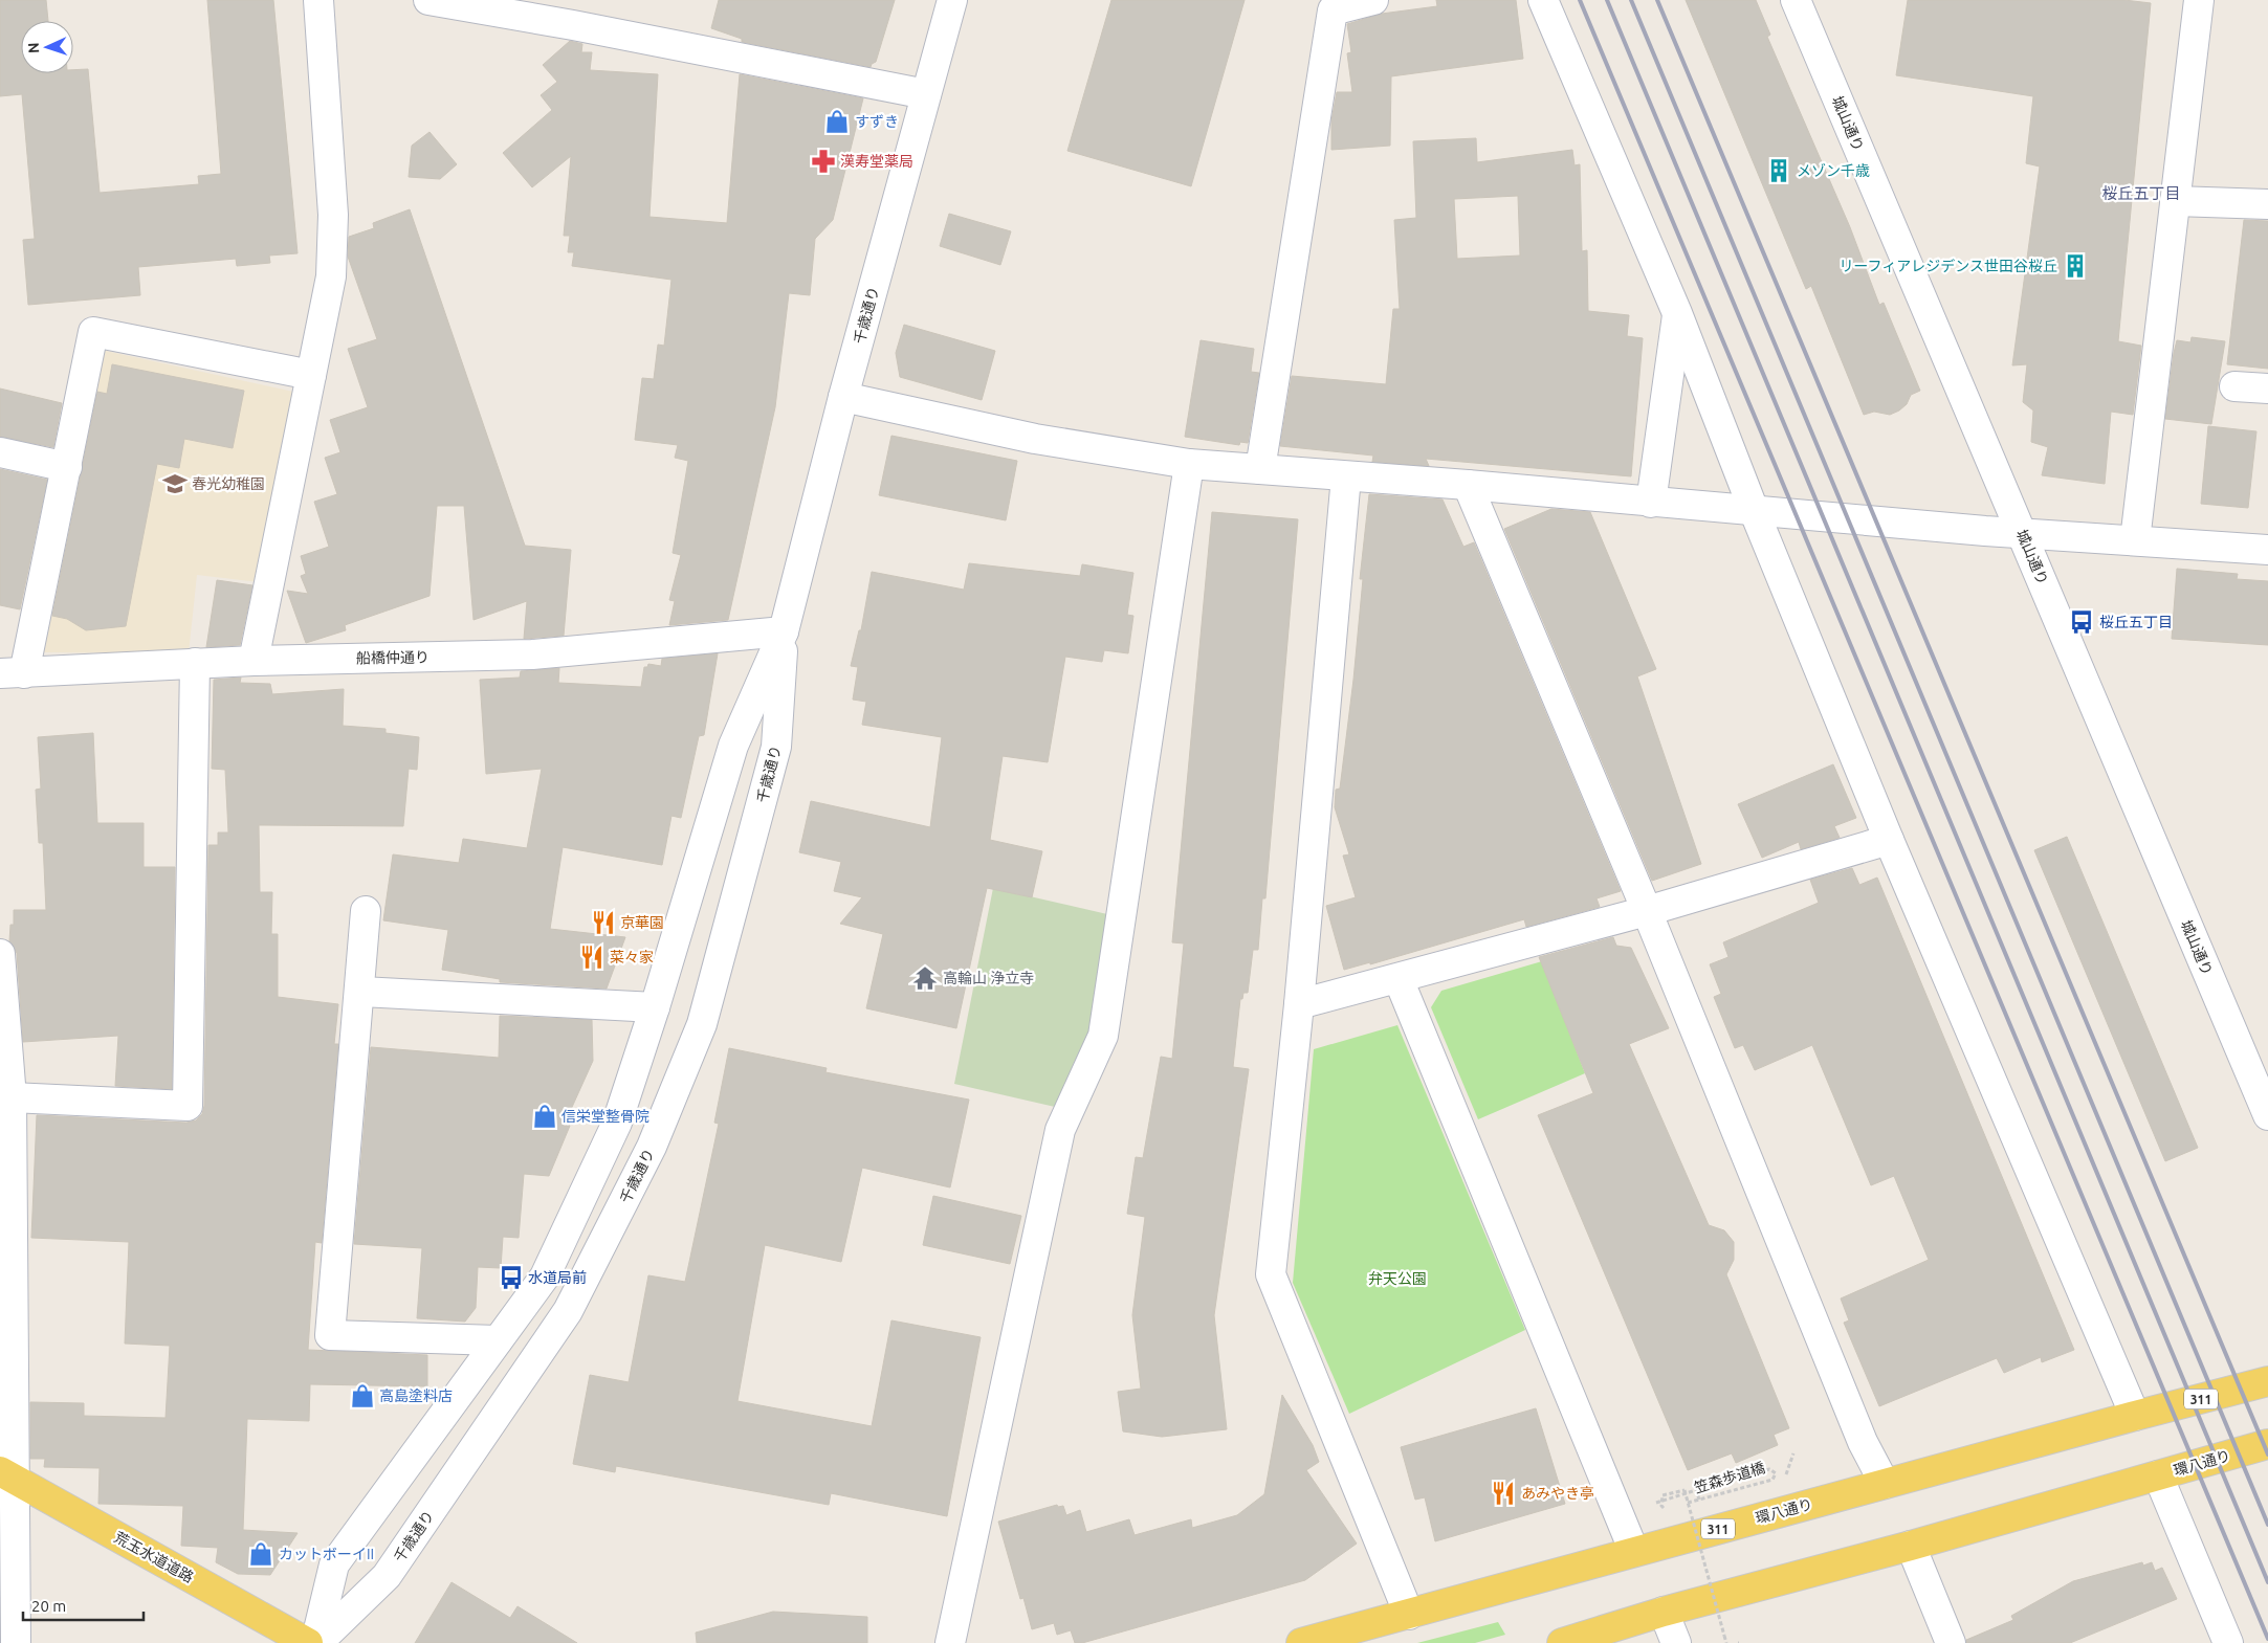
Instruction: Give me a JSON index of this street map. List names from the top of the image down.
{
  "streets": {
    "main road": ["311", "環八通り", "荒玉水道道路"],
    "street": ["城山通り", "千歳通り", "船橋仲通り"],
    "path": ["笠森歩道橋"]
  },
  "crossings": [
    ["千歳通り", "船橋仲通り"]
  ],
  "districts": ["桜丘五丁目"],
  "parks": ["弁天公園"],
  "places": {
    "shop": [
      "すずき",
      "信栄堂整骨院",
      "高島塗料店",
      "カットボーイII"
    ],
    "pharmacy": ["漢寿堂薬局"],
    "building": ["メゾン千歳", "リーフィアレジデンス世田谷桜丘"],
    "school or university": ["春光幼稚園"],
    "bus stop": ["桜丘五丁目", "水道局前"],
    "restaurant": ["京華園", "菜々家", "あみやき亭"],
    "temple": ["高輪山 浄立寺"]
  },
  "scale_bar": "20 m",
  "north": "left"
}
